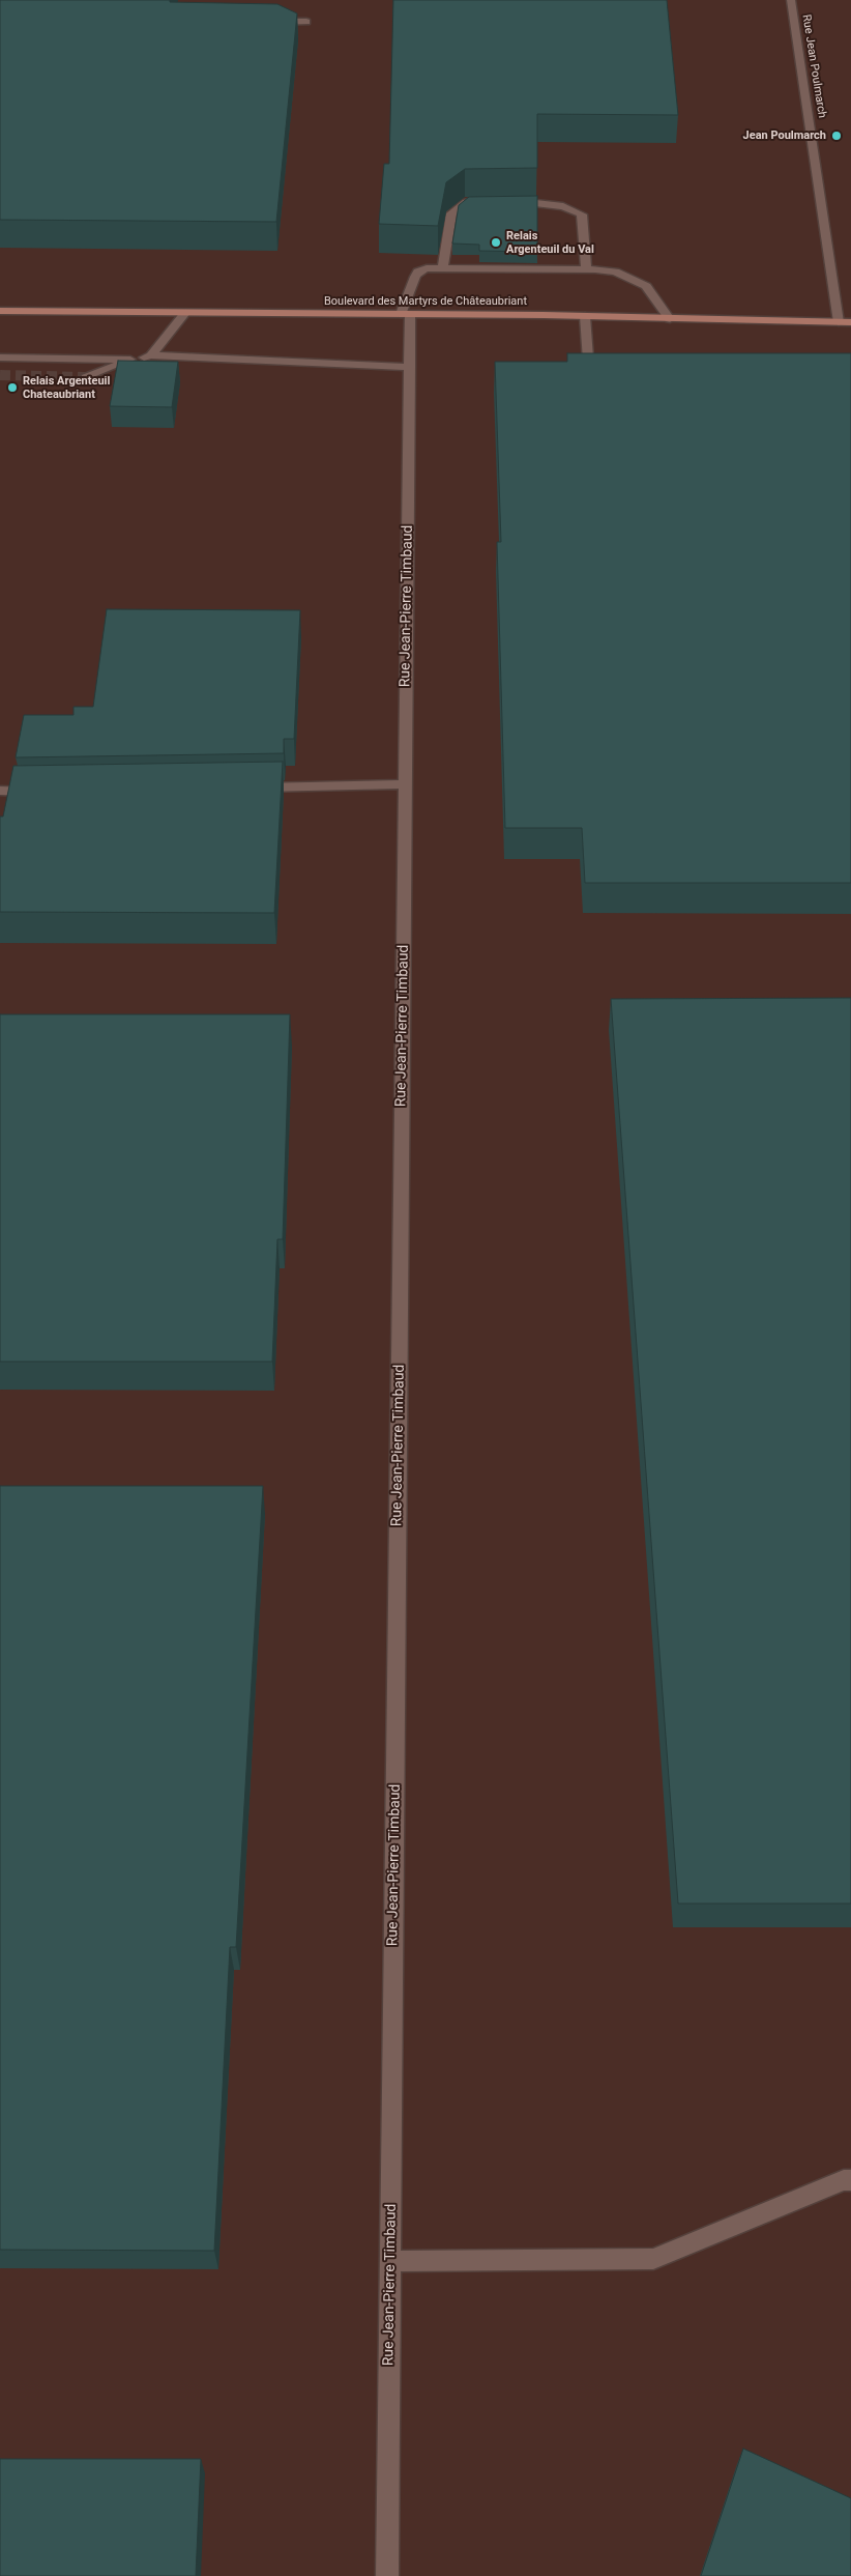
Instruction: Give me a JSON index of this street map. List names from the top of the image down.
{
  "streets": {
    "main road": ["Boulevard des Martyrs de Châteaubriant"],
    "street": ["Rue Jean Poulmarch", "Rue Jean-Pierre Timbaud"]
  },
  "crossings": [
    ["Rue Jean Poulmarch", "Boulevard des Martyrs de Châteaubriant"],
    ["Boulevard des Martyrs de Châteaubriant", "Rue Jean-Pierre Timbaud"]
  ],
  "places": ["Jean Poulmarch", "Relais Argenteuil du Val", "Relais Argenteuil Chateaubriant"]
}
